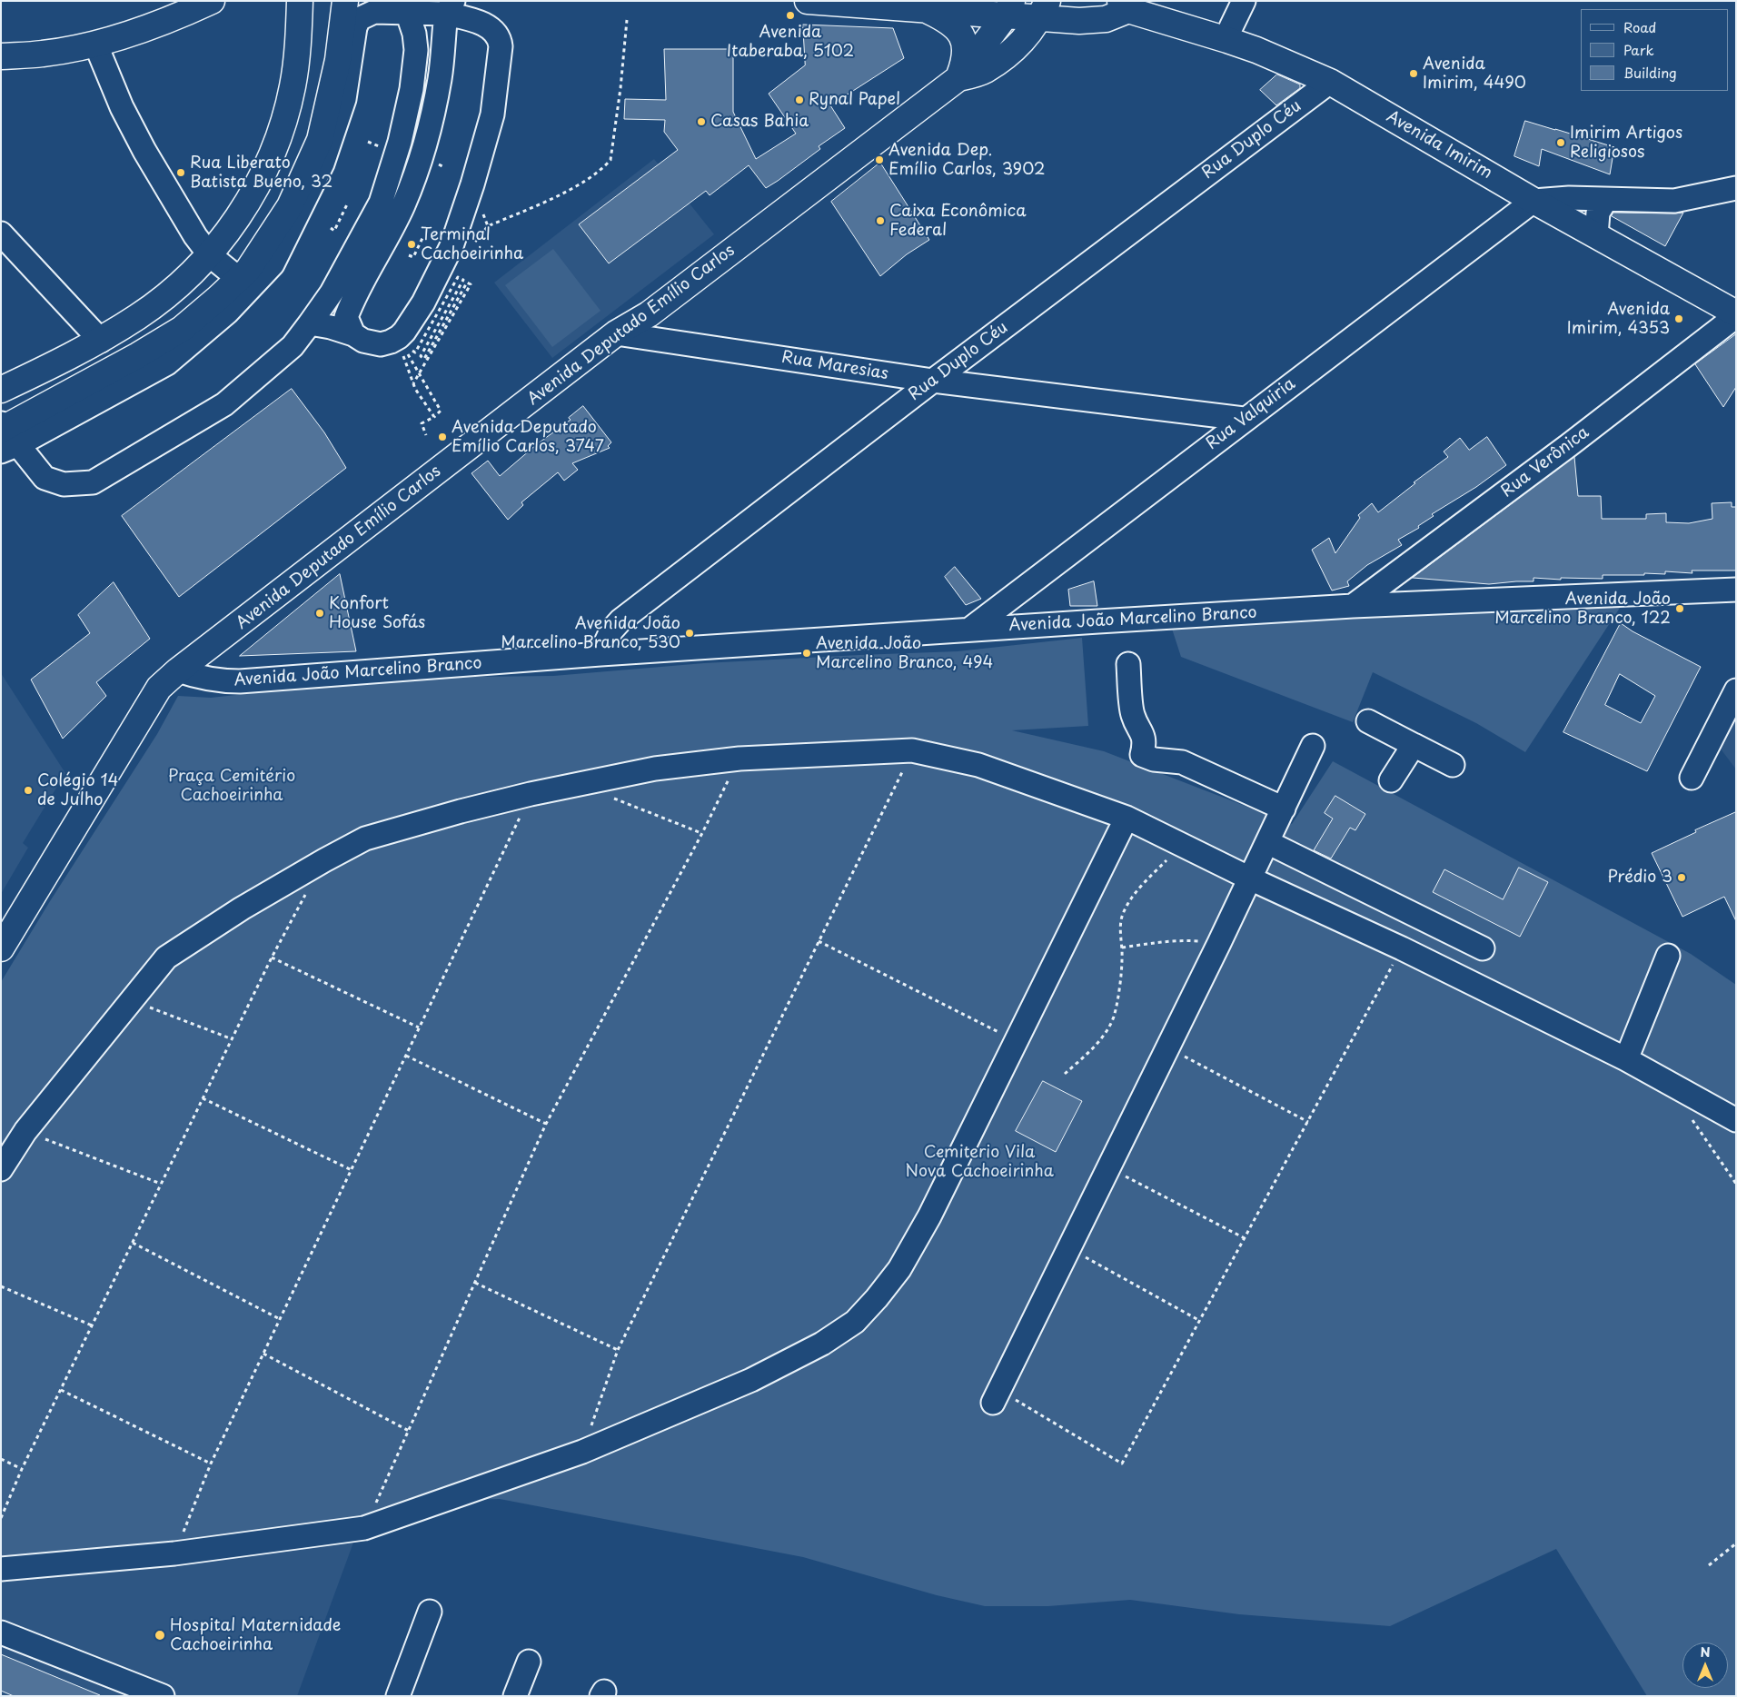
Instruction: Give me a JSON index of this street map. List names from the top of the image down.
{
  "streets": {
    "main road": ["Avenida Imirim", "Avenida Deputado Emílio Carlos"],
    "street": [
      "Rua Duplo Céu",
      "Rua Maresias",
      "Rua Valquiria",
      "Rua Verônica",
      "Avenida João Marcelino Branco"
    ]
  },
  "crossings": [
    ["Rua Duplo Céu", "Avenida Imirim"],
    ["Rua Duplo Céu", "Rua Maresias"],
    ["Rua Duplo Céu", "Avenida João Marcelino Branco"],
    ["Avenida Imirim", "Avenida Deputado Emílio Carlos"],
    ["Avenida Imirim", "Rua Valquiria"],
    ["Avenida Imirim", "Rua Verônica"],
    ["Avenida Deputado Emílio Carlos", "Rua Maresias"],
    ["Avenida Deputado Emílio Carlos", "Avenida João Marcelino Branco"],
    ["Rua Maresias", "Rua Valquiria"],
    ["Rua Valquiria", "Avenida João Marcelino Branco"],
    ["Rua Verônica", "Avenida João Marcelino Branco"]
  ],
  "parks": ["Praça Cemitério Cachoeirinha", "Cemiterio Vila Nova Cachoeirinha"],
  "places": [
    "Avenida Itaberaba, 5102",
    "Avenida Imirim, 4490",
    "Rynal Papel",
    "Casas Bahia",
    "Imirim Artigos Religiosos",
    "Avenida Dep. Emílio Carlos, 3902",
    "Rua Liberato Batista Bueno, 32",
    "Caixa Econômica Federal",
    "Terminal Cachoeirinha",
    "Avenida Imirim, 4353",
    "Avenida Deputado Emílio Carlos, 3747",
    "Avenida João Marcelino Branco, 122",
    "Konfort House Sofás",
    "Avenida João Marcelino Branco, 530",
    "Avenida João Marcelino Branco, 494",
    "Colégio 14 de Julho",
    "Prédio 3",
    "Hospital Maternidade Cachoeirinha"
  ],
  "legend": ["Road", "Park", "Building"],
  "north": "top"
}
